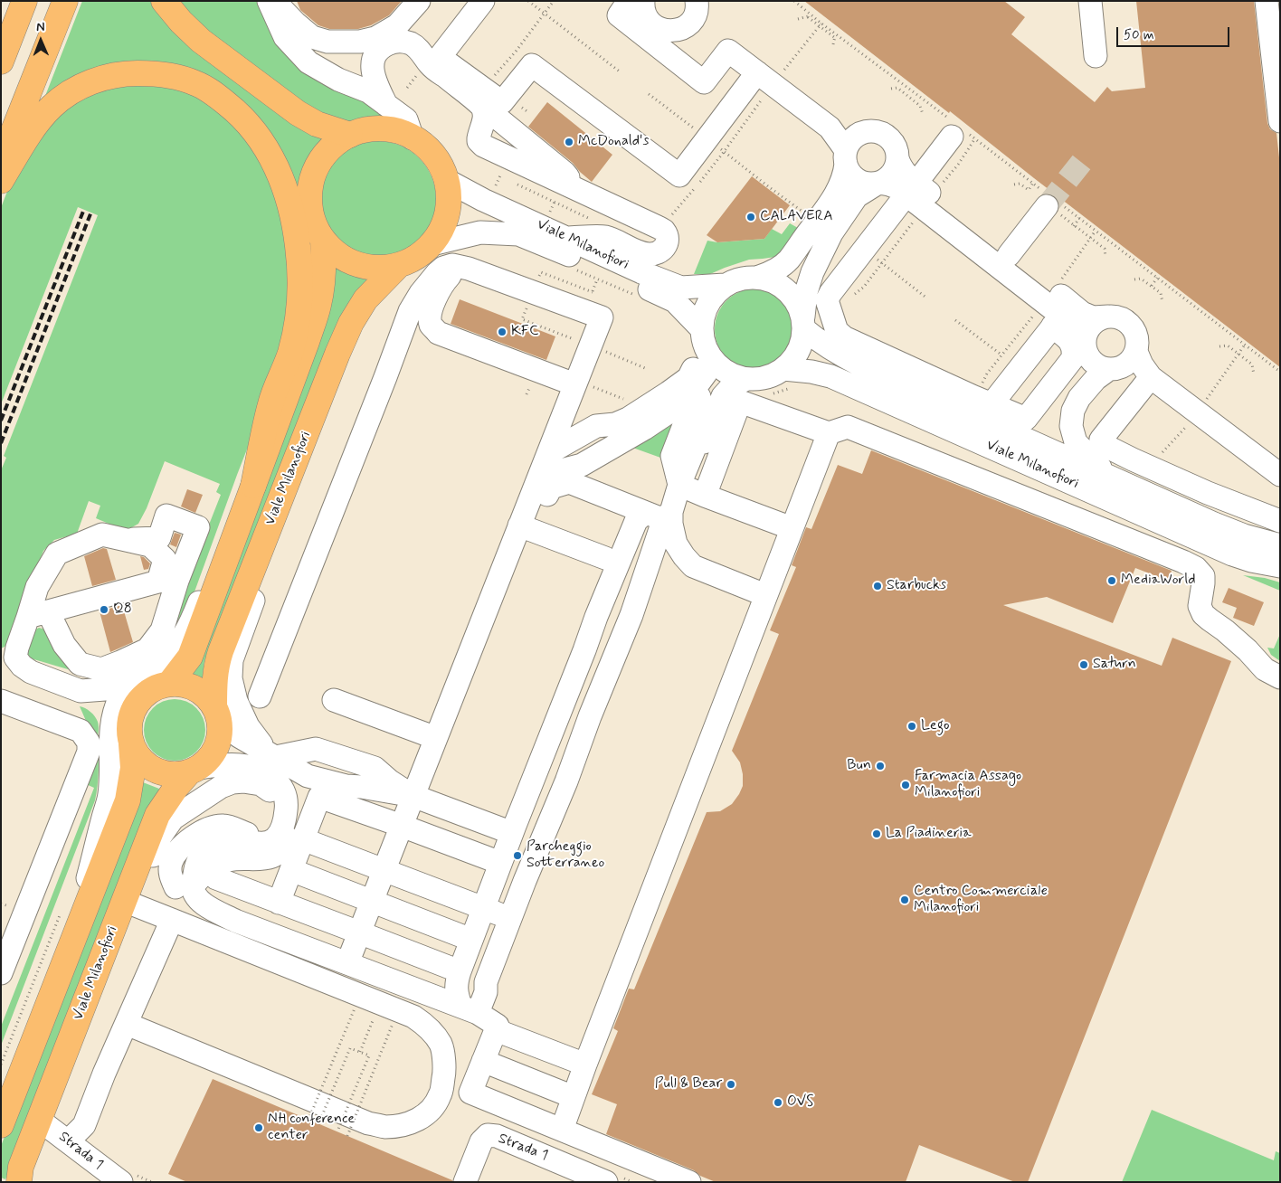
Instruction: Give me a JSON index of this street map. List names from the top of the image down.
{
  "streets": {
    "main road": ["Viale Milanofiori"],
    "street": ["Strada 1"]
  },
  "crossings": [
    ["Viale Milanofiori", "Strada 1"]
  ],
  "places": [
    "McDonald's",
    "CALAVERA",
    "KFC",
    "MediaWorld",
    "Starbucks",
    "Q8",
    "Saturn",
    "Lego",
    "Bun",
    "Farmacia Assago Milanofiori",
    "La Piadineria",
    "Parcheggio Sotterraneo",
    "Centro Commerciale Milanofiori",
    "Pull & Bear",
    "OVS",
    "NH conference center"
  ],
  "scale_bar": "50 m",
  "north": "top"
}
